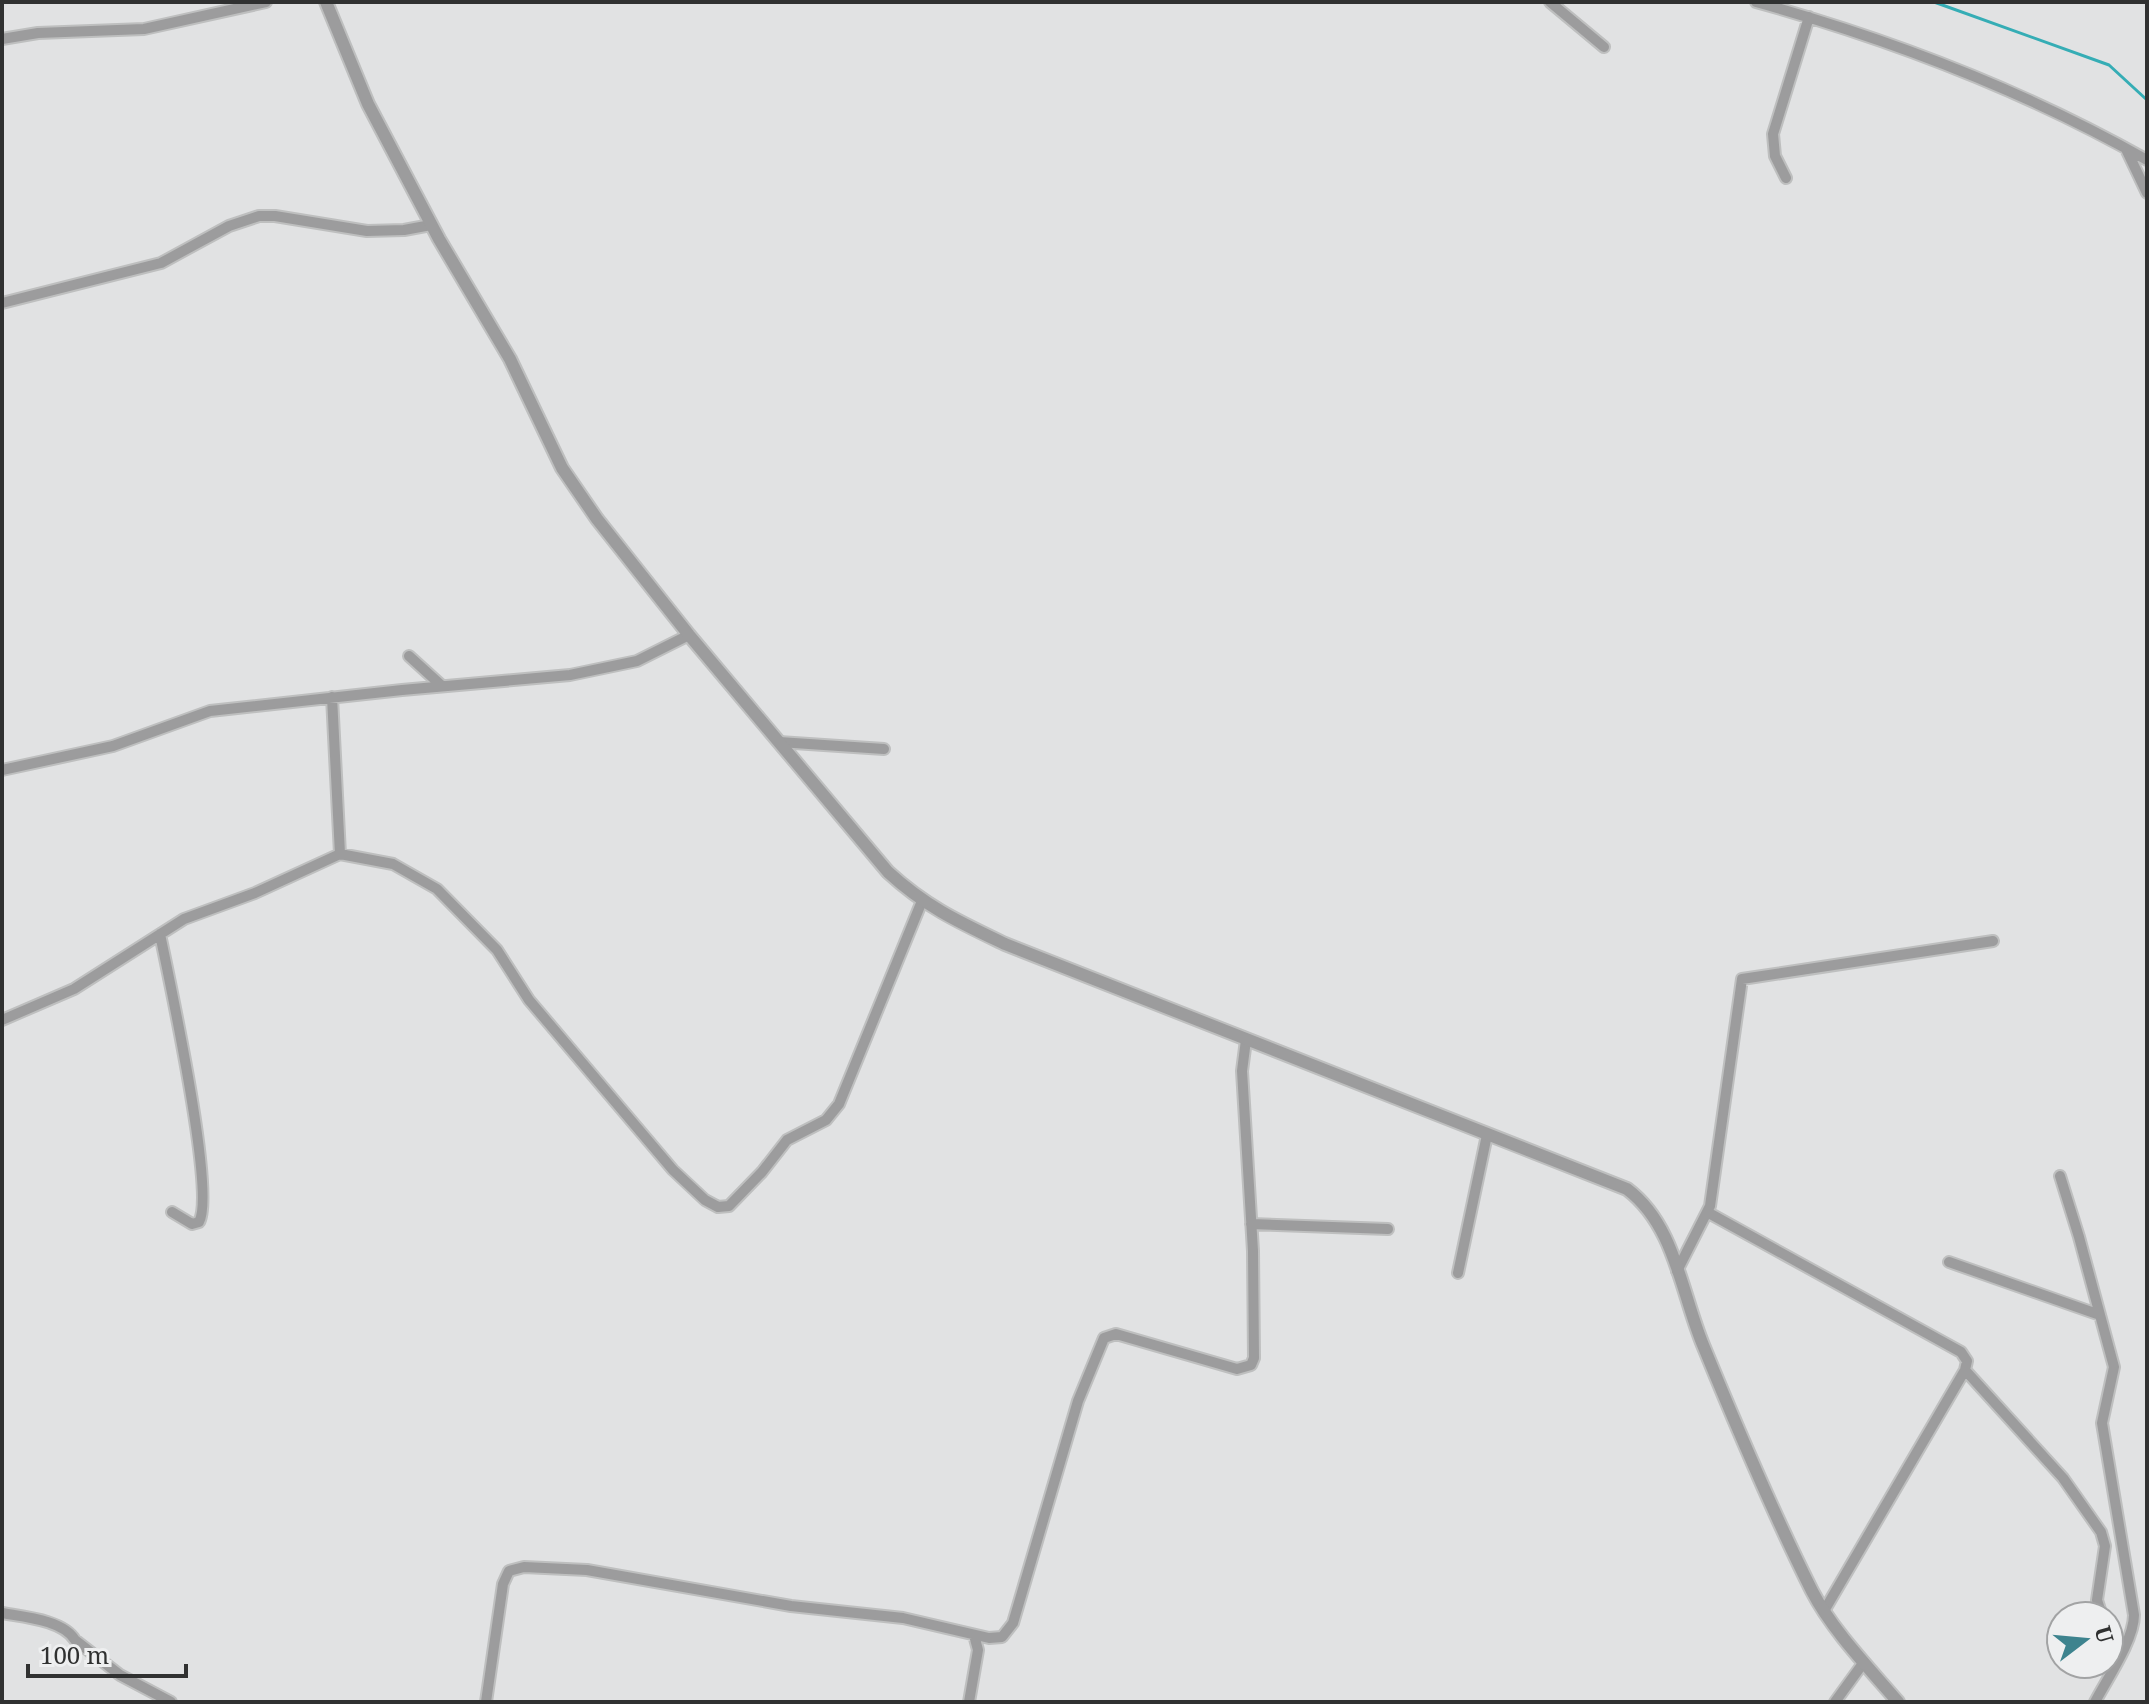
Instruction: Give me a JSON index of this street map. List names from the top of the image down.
{
  "scale_bar": "100 m",
  "north": "right"
}
